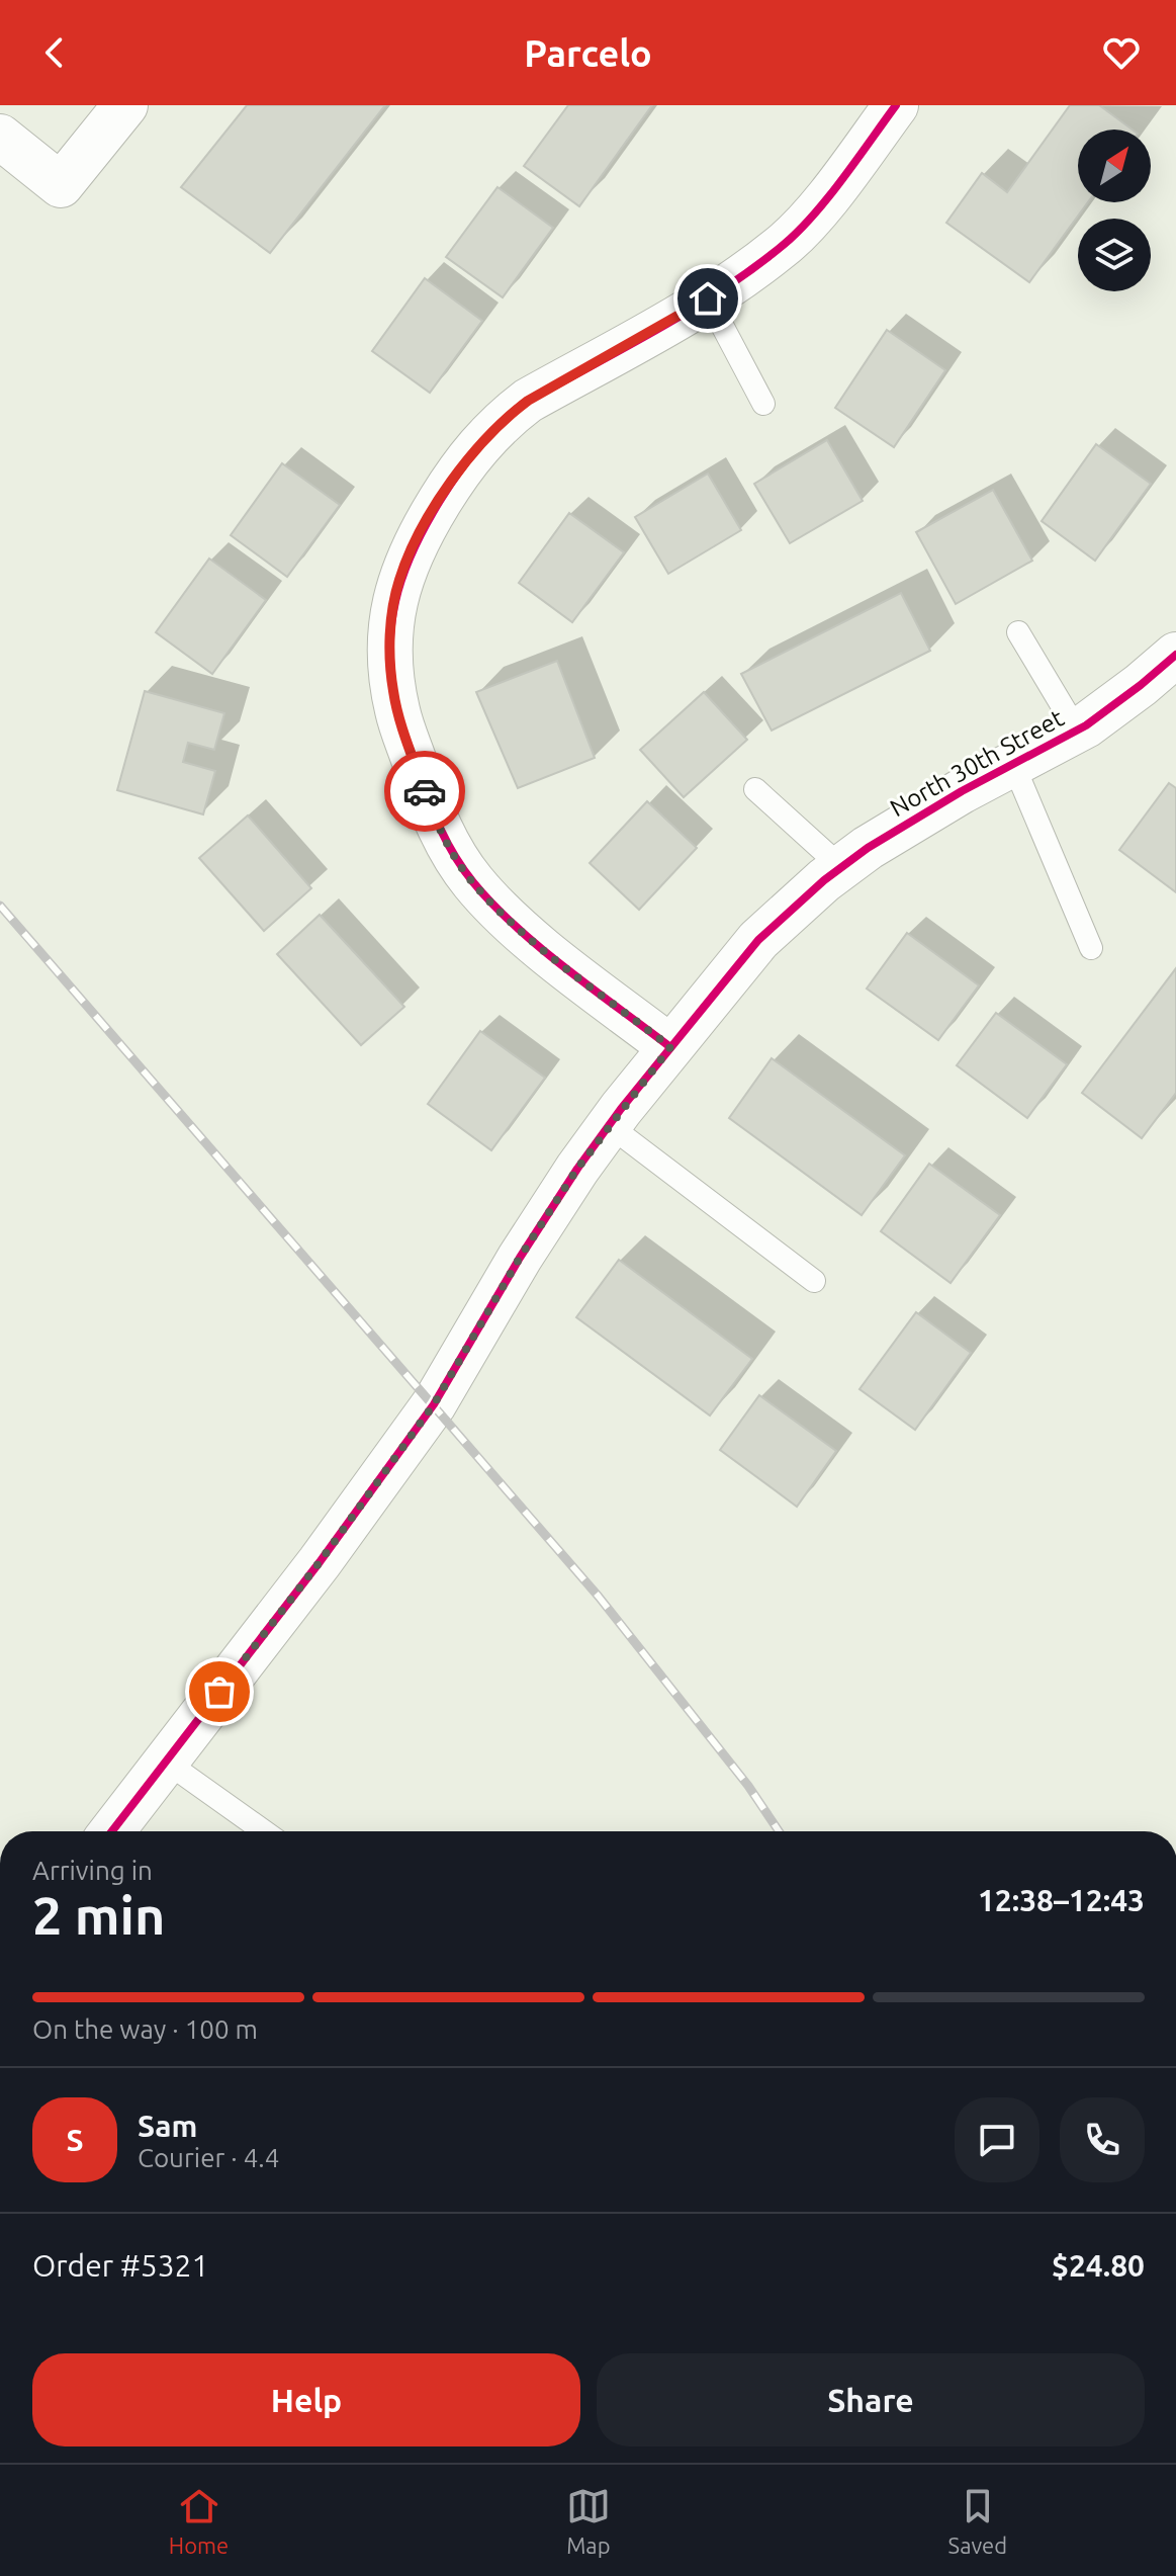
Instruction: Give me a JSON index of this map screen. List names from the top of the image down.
{
  "streets": {
    "street": ["North 30th Street"]
  },
  "north": "top right",
  "page": {
    "header": "Parcelo",
    "heading": ["2 min", "Arriving in", "12:38–12:43"],
    "panel": [
      "Sam",
      "Courier · 4.4",
      "Order #5321",
      "$24.80"
    ],
    "bar": "On the way · 100 m",
    "round": "S",
    "buttons": ["Help", "Share"],
    "tabs": ["Home", "Map", "Saved"]
  }
}
